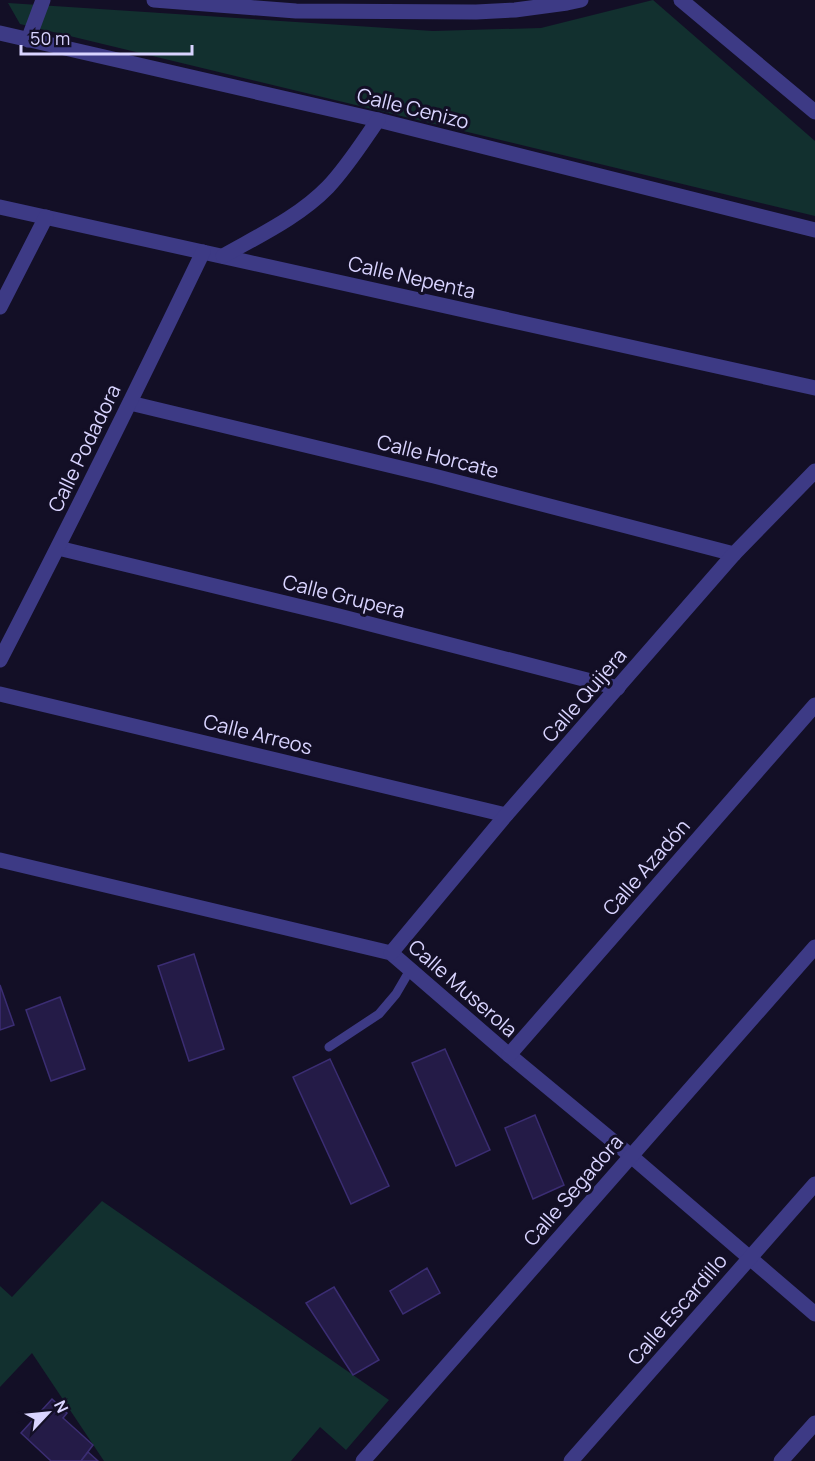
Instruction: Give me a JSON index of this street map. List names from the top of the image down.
{
  "streets": {
    "street": [
      "Calle Cenizo",
      "Calle Nepenta",
      "Calle Podadora",
      "Calle Horcate",
      "Calle Grupera",
      "Calle Quijera",
      "Calle Arreos",
      "Calle Azadón",
      "Calle Muserola",
      "Calle Segadora",
      "Calle Escardillo"
    ]
  },
  "crossings": [
    ["Calle Nepenta", "Calle Podadora"],
    ["Calle Podadora", "Calle Horcate"],
    ["Calle Podadora", "Calle Grupera"],
    ["Calle Horcate", "Calle Quijera"],
    ["Calle Grupera", "Calle Quijera"],
    ["Calle Quijera", "Calle Arreos"],
    ["Calle Quijera", "Calle Muserola"],
    ["Calle Azadón", "Calle Muserola"],
    ["Calle Muserola", "Calle Segadora"],
    ["Calle Muserola", "Calle Escardillo"]
  ],
  "scale_bar": "50 m",
  "north": "top right"
}
